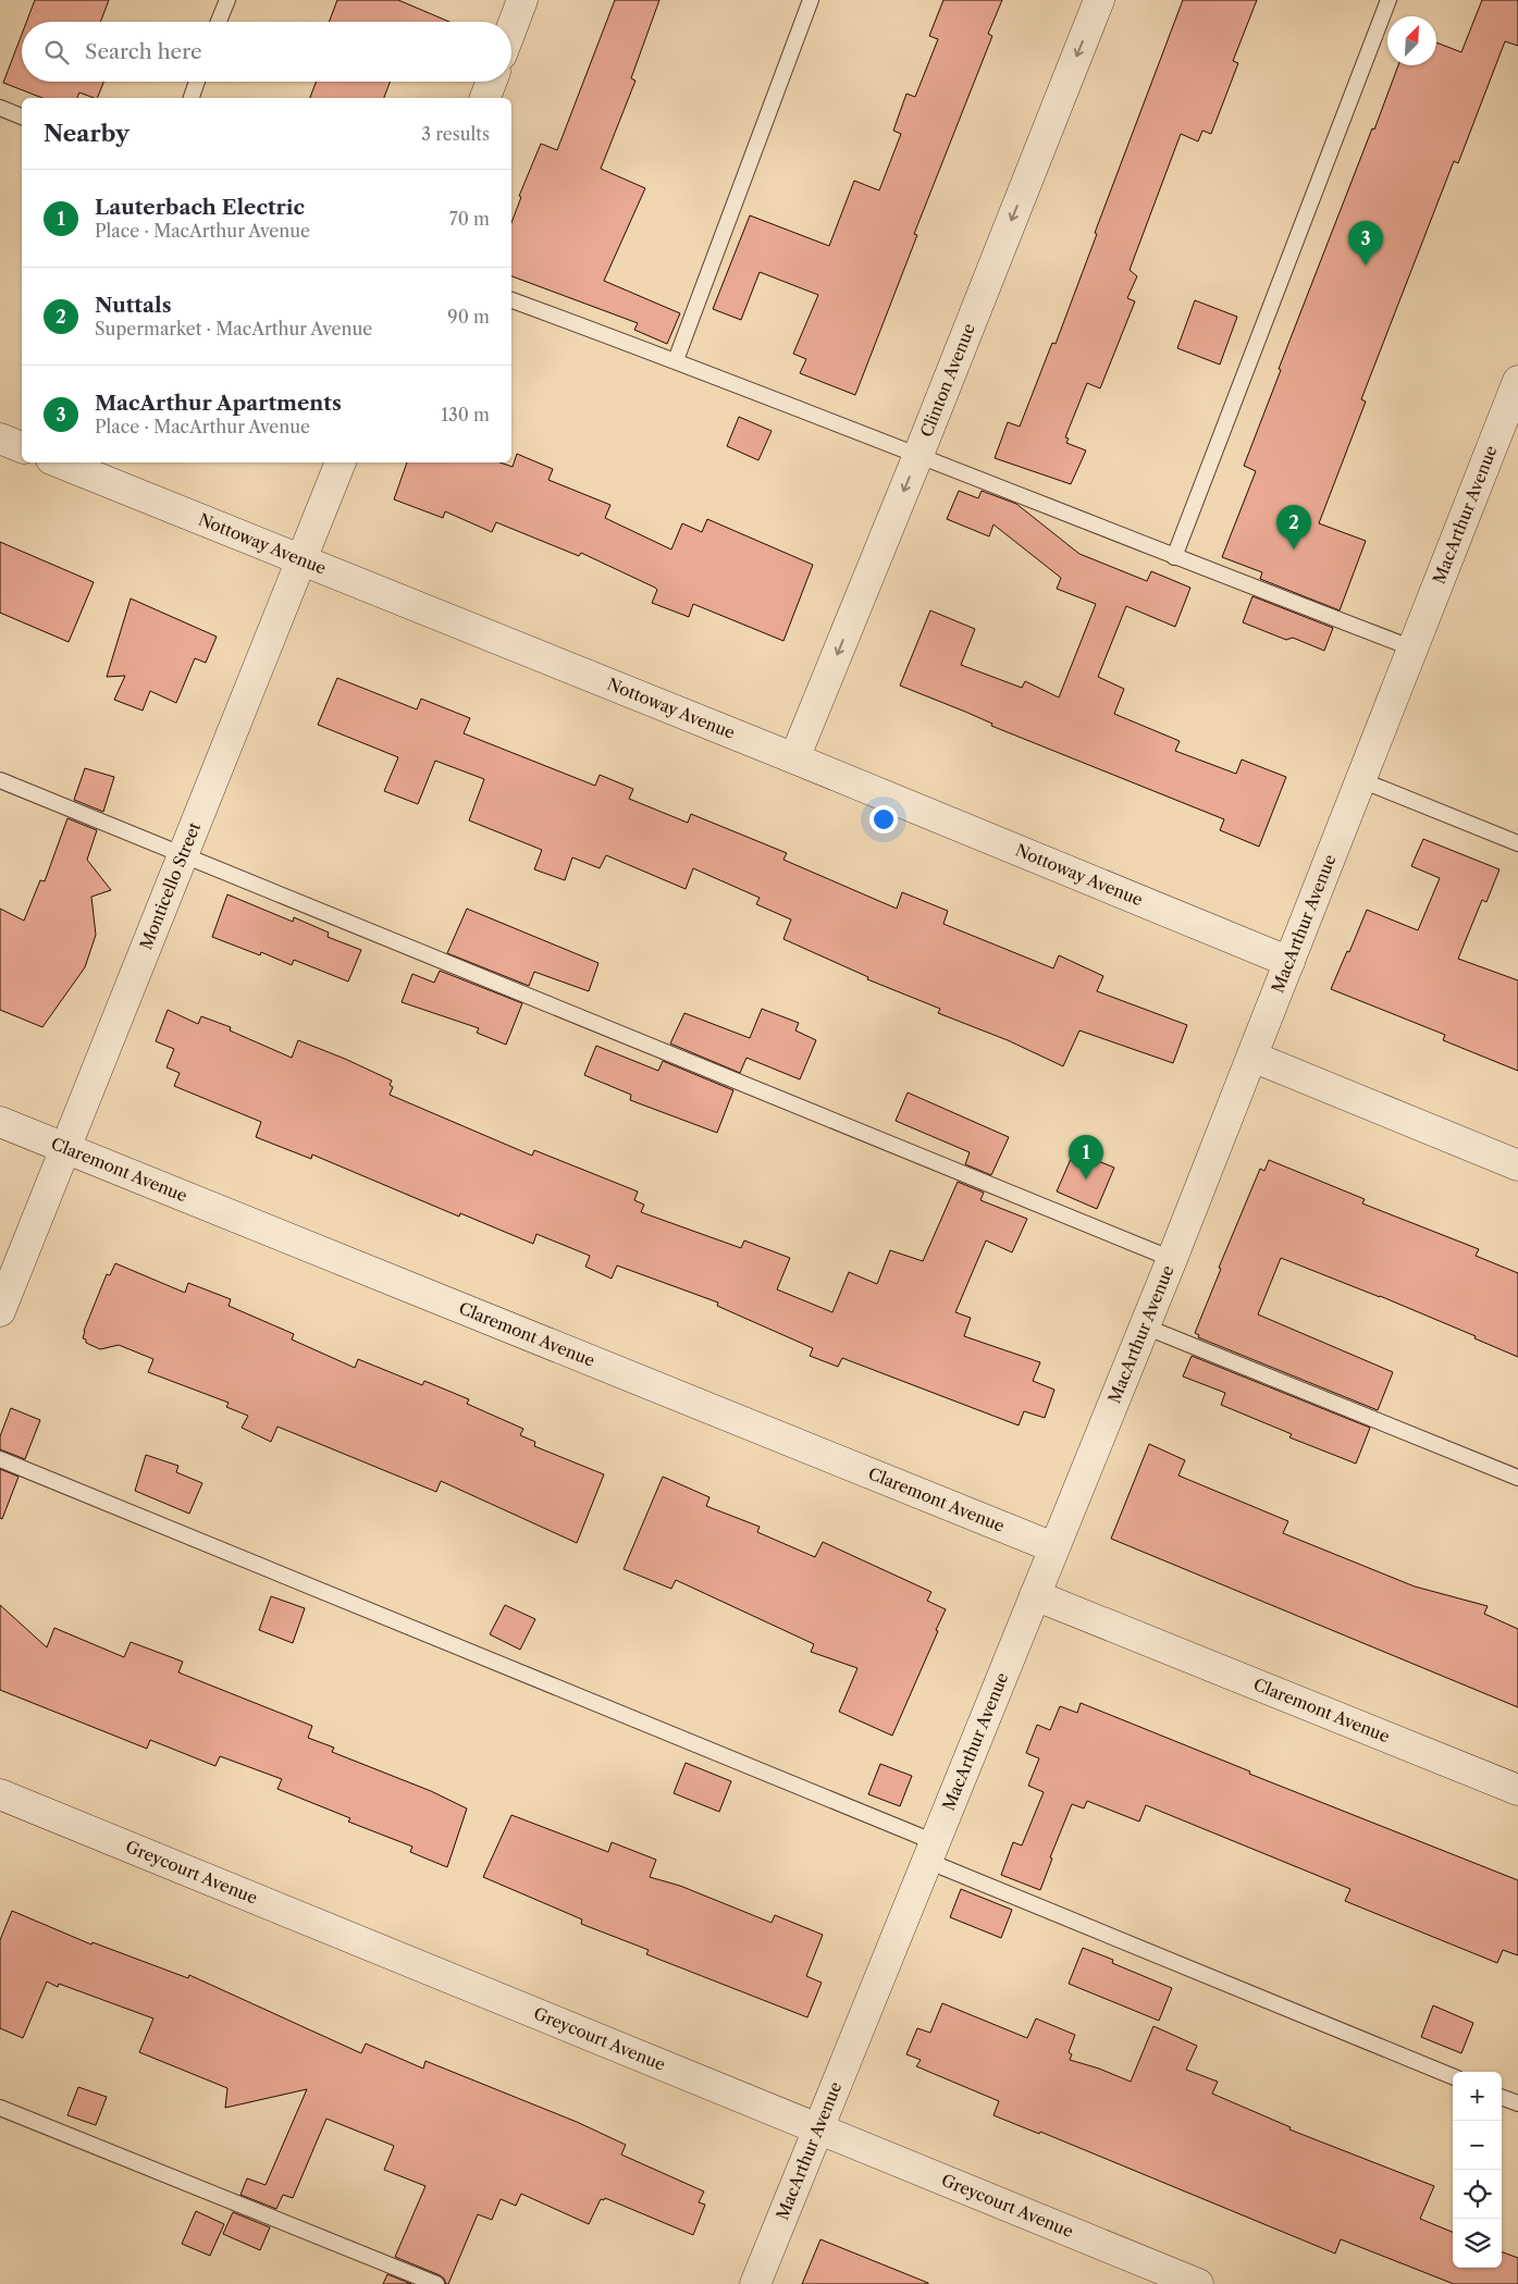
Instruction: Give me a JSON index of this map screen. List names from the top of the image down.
{
  "streets": {
    "street": [
      "Clinton Avenue",
      "MacArthur Avenue",
      "Nottoway Avenue",
      "Monticello Street",
      "Claremont Avenue",
      "Greycourt Avenue"
    ]
  },
  "crossings": [
    ["Clinton Avenue", "Nottoway Avenue"],
    ["MacArthur Avenue", "Nottoway Avenue"],
    ["MacArthur Avenue", "Claremont Avenue"],
    ["MacArthur Avenue", "Greycourt Avenue"],
    ["Nottoway Avenue", "Monticello Street"],
    ["Monticello Street", "Claremont Avenue"]
  ],
  "one_way": ["Clinton Avenue"],
  "north": "top right",
  "page": {
    "search": "Search here",
    "heading": ["Nearby", "3 results"],
    "list": [
      {
        "mark": "1",
        "name": "Lauterbach Electric",
        "note": "Place · MacArthur Avenue",
        "value": "70 m"
      },
      {
        "mark": "2",
        "name": "Nuttals",
        "note": "Supermarket · MacArthur Avenue",
        "value": "90 m"
      },
      {
        "mark": "3",
        "name": "MacArthur Apartments",
        "note": "Place · MacArthur Avenue",
        "value": "130 m"
      }
    ],
    "pins": ["3", "2", "1"],
    "map_buttons": ["+", "−"]
  }
}
